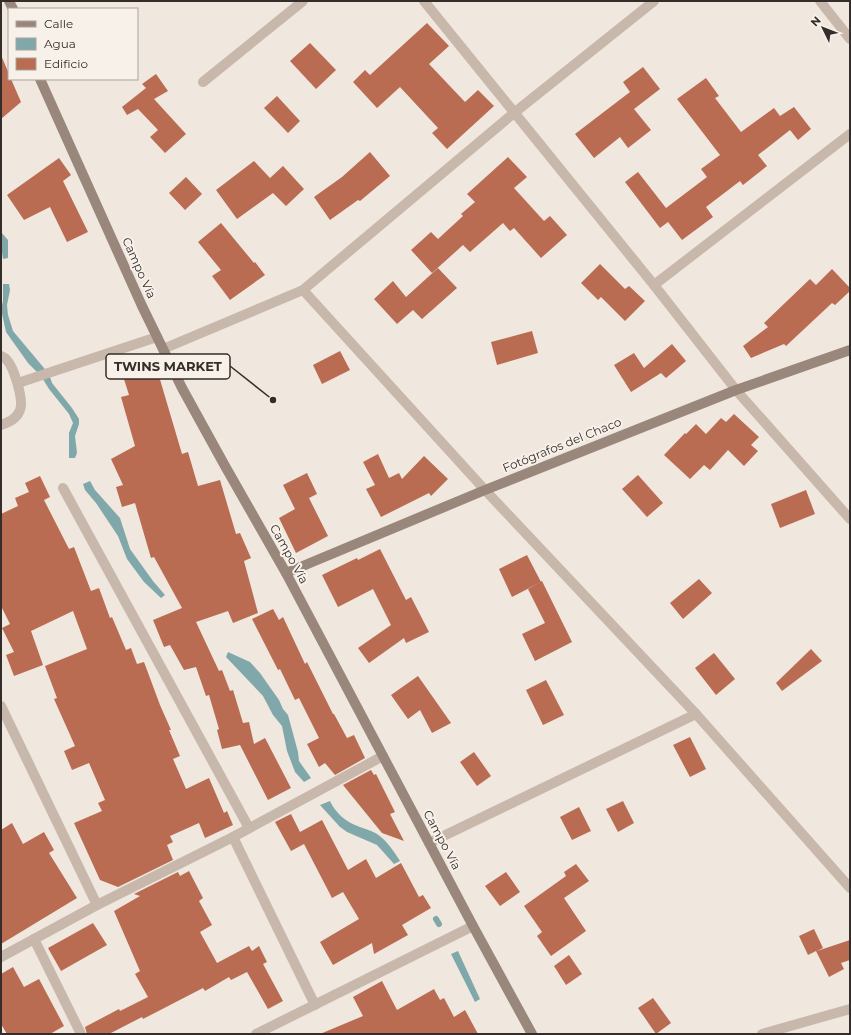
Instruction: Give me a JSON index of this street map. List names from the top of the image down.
{
  "streets": {
    "street": ["Campo Vía", "Fotógrafos del Chaco"]
  },
  "crossings": [
    ["Campo Vía", "Fotógrafos del Chaco"]
  ],
  "places": ["TWINS MARKET"],
  "legend": ["Calle", "Agua", "Edificio"],
  "north": "top left"
}
